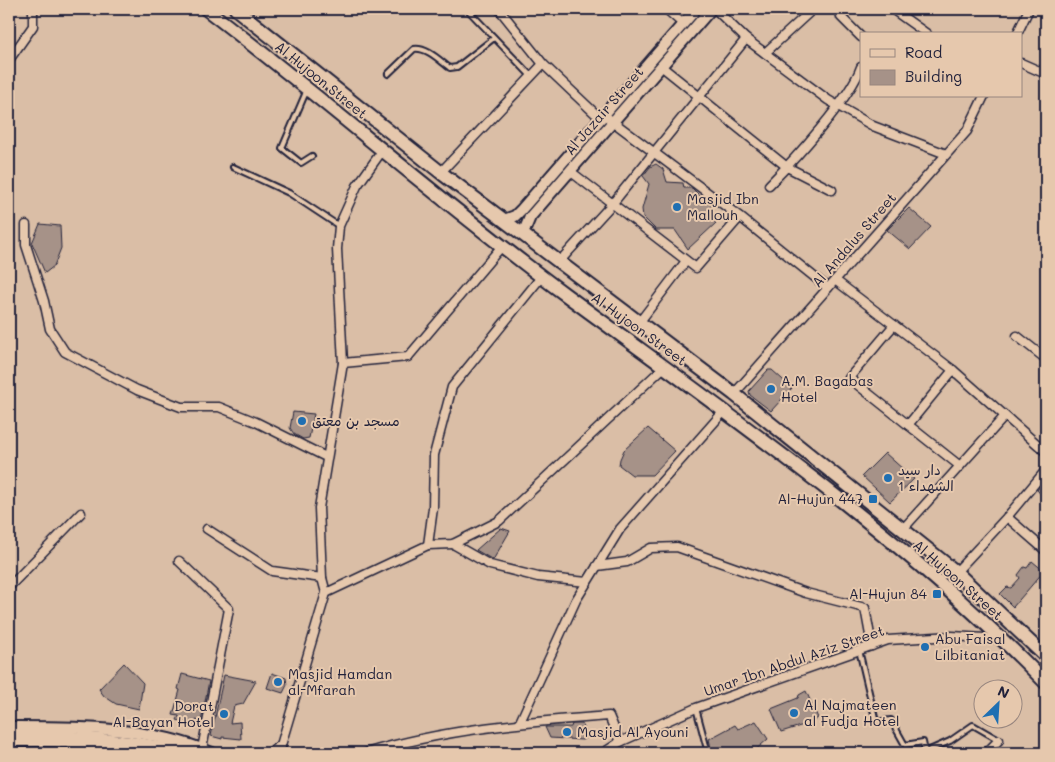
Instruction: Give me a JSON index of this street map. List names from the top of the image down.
{
  "streets": {
    "main road": ["Al Hujoon Street"],
    "street": ["Al Jazair Street", "Al Andalus Street", "Umar Ibn Abdul Aziz Street"]
  },
  "crossings": [
    ["Al Hujoon Street", "Al Jazair Street"],
    ["Al Hujoon Street", "Al Andalus Street"],
    ["Al Hujoon Street", "Umar Ibn Abdul Aziz Street"]
  ],
  "places": {
    "other": [
      "Masjid Ibn Mallouh",
      "A.M. Bagabas Hotel",
      "مسجد بن معتق",
      "دار سيد الشهداء 1",
      "Abu Faisal Lilbitaniat",
      "Masjid Hamdan al-Mfarah",
      "Al Najmateen al Fudja Hotel",
      "Dorat Al-Bayan Hotel",
      "Masjid Al Ayouni"
    ],
    "transit": ["Al-Hujun 447", "Al-Hujun 84"]
  },
  "legend": ["Road", "Building"],
  "north": "top right"
}
